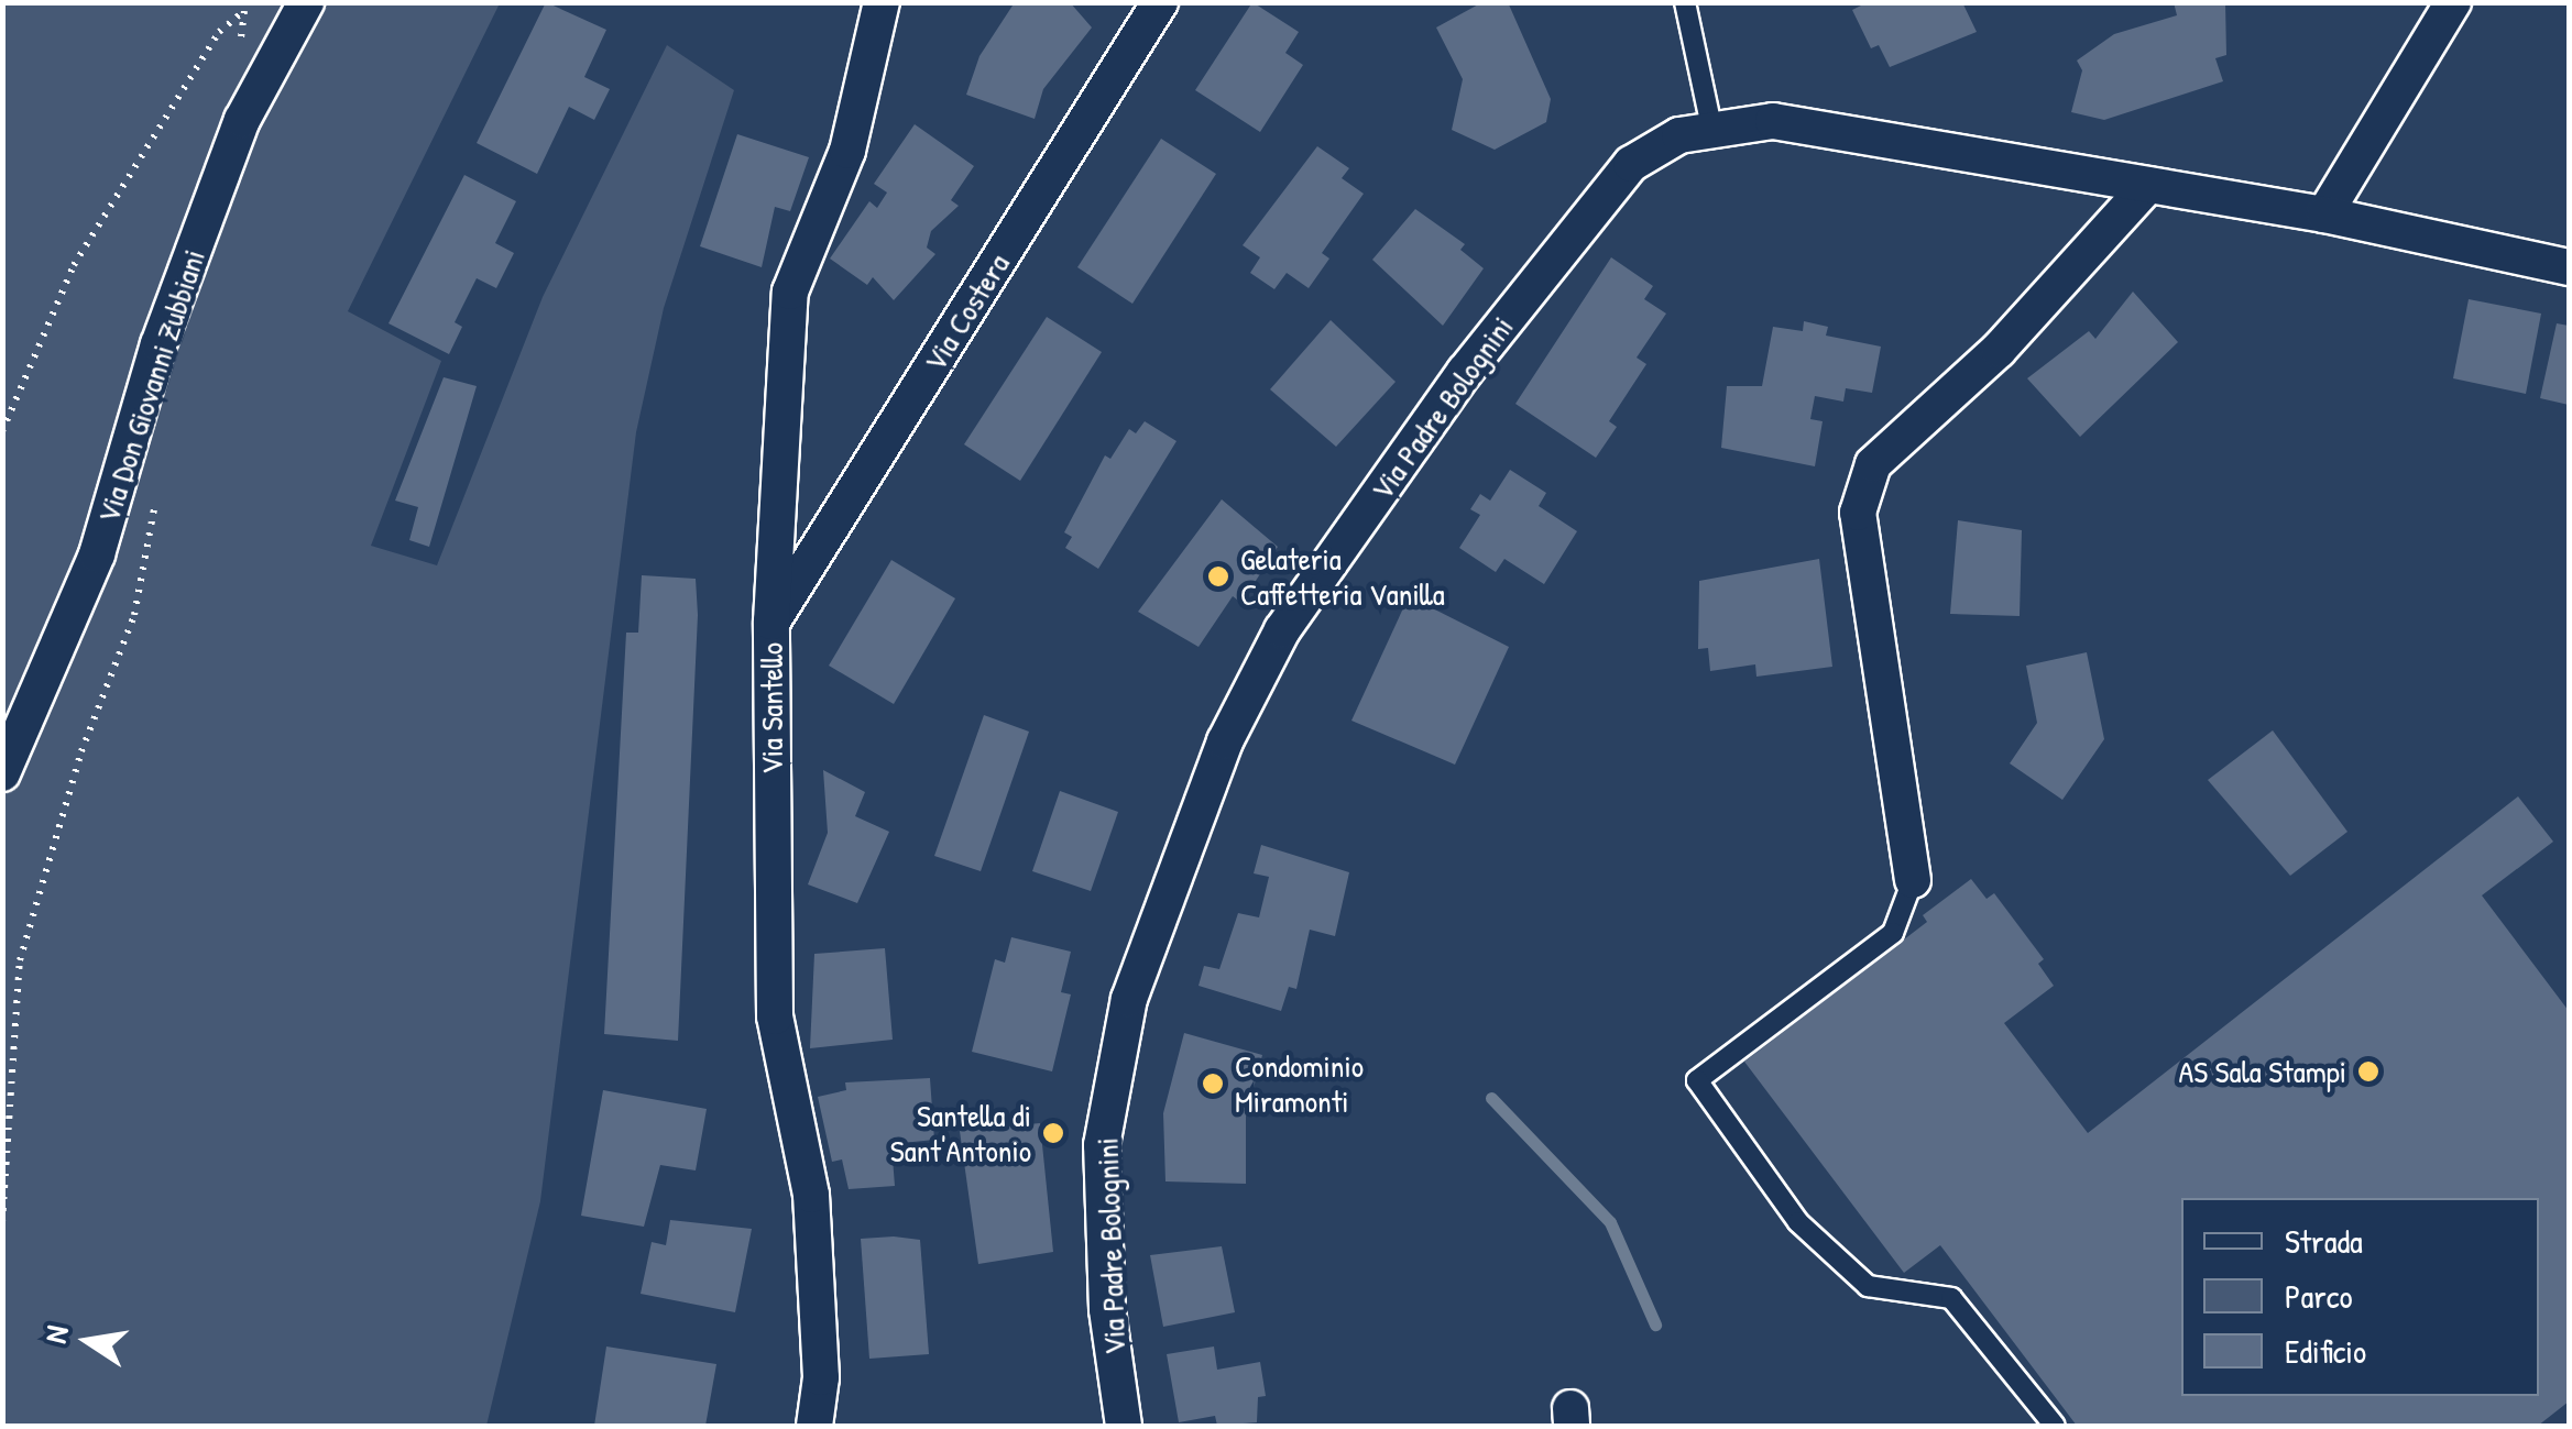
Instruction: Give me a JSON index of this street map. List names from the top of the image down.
{
  "streets": {
    "street": [
      "Via Costera",
      "Via Don Giovanni Zubbiani",
      "Via Padre Bolognini",
      "Via Santello"
    ]
  },
  "crossings": [
    ["Via Costera", "Via Santello"]
  ],
  "places": [
    "Gelateria Caffetteria Vanilla",
    "AS Sala Stampi",
    "Condominio Miramonti",
    "Santella di Sant'Antonio"
  ],
  "legend": ["Strada", "Parco", "Edificio"],
  "north": "left"
}
